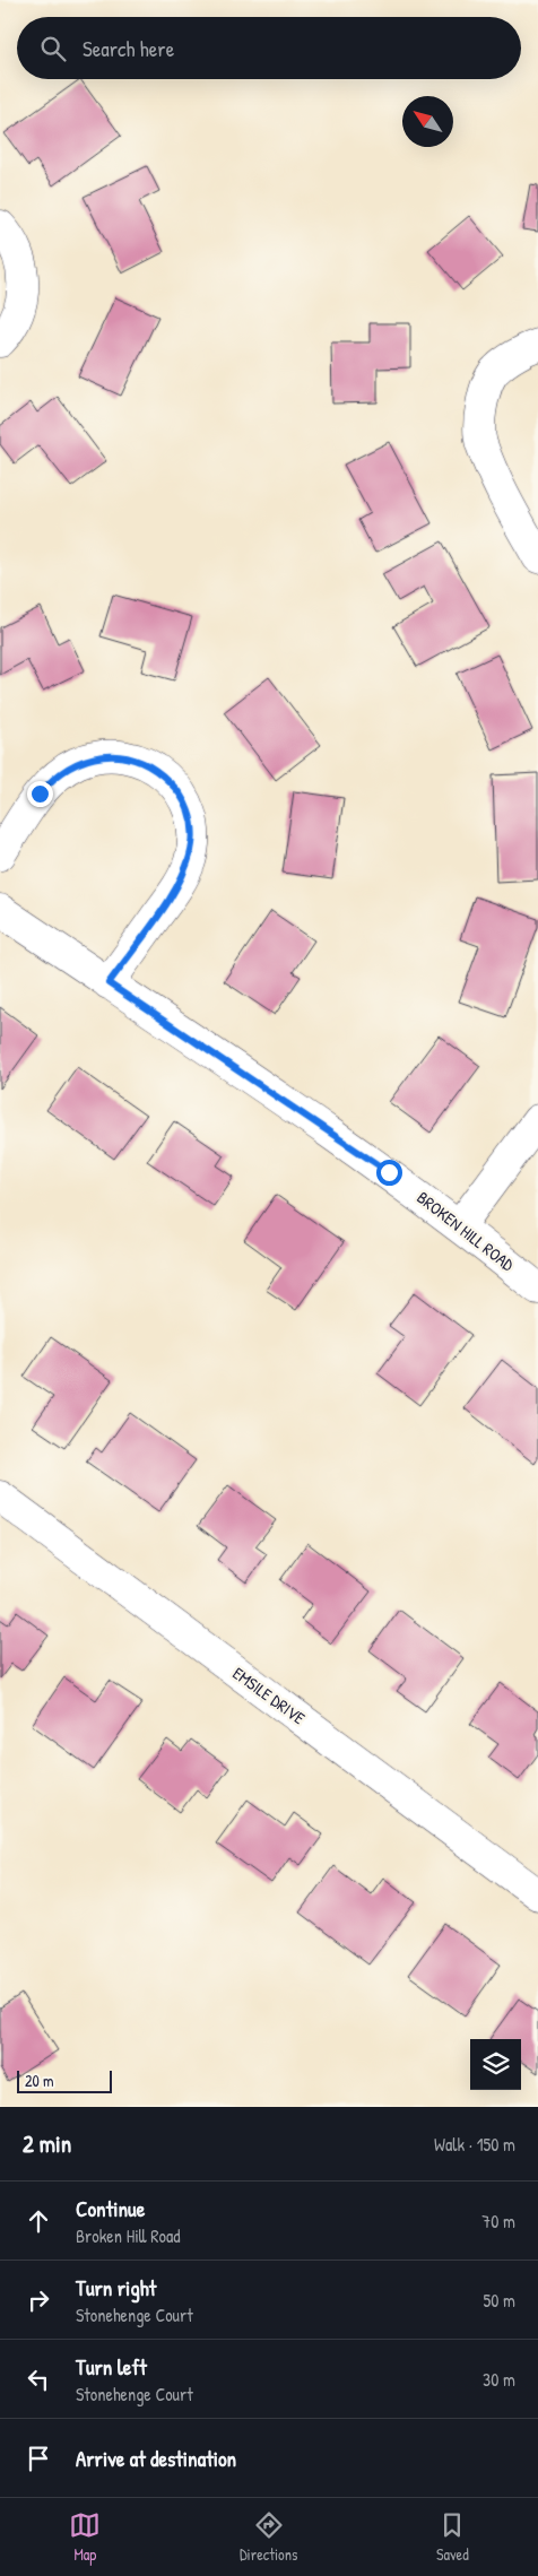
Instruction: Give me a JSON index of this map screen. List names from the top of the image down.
{
  "streets": {
    "street": ["BROKEN HILL ROAD", "EMSILE DRIVE"]
  },
  "scale_bar": "20 m",
  "north": "top left",
  "page": {
    "search": "Search here",
    "scale": "20 m",
    "heading": ["2 min", "Walk · 150 m"],
    "list": [
      ["Continue", "Broken Hill Road", "70 m"],
      ["Turn right", "Stonehenge Court", "50 m"],
      ["Turn left", "Stonehenge Court", "30 m"],
      "Arrive at destination"
    ],
    "nav": ["Map", "Directions", "Saved"]
  }
}
